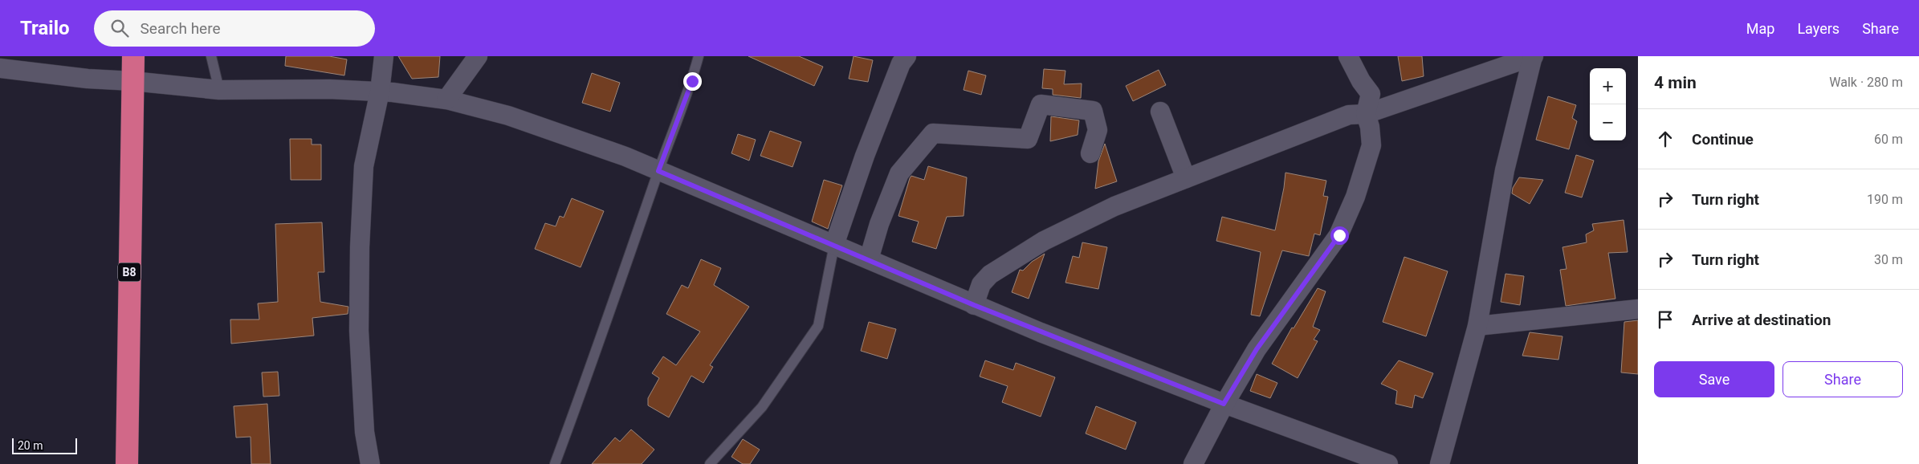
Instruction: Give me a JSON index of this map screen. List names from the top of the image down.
{
  "streets": {
    "highway": ["B8"]
  },
  "scale_bar": "20 m",
  "page": {
    "header": "Trailo",
    "search": "Search here",
    "nav": ["Map", "Layers", "Share"],
    "heading": ["4 min", "Walk · 280 m"],
    "map_buttons": ["+", "−"],
    "list": [
      ["Continue", "60 m"],
      ["Turn right", "190 m"],
      ["Turn right", "30 m"],
      "Arrive at destination"
    ],
    "buttons": ["Save", "Share"],
    "scale": "20 m"
  }
}
